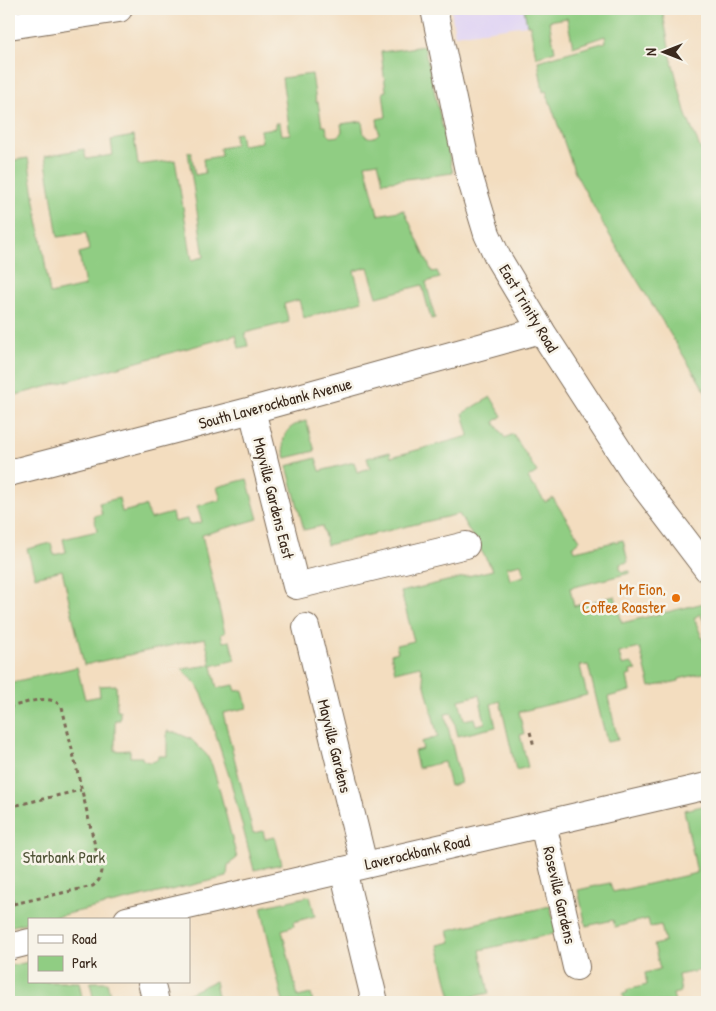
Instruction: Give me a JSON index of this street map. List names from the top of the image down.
{
  "streets": {
    "street": [
      "East Trinity Road",
      "South Laverockbank Avenue",
      "Mayville Gardens East",
      "Mayville Gardens",
      "Laverockbank Road",
      "Roseville Gardens"
    ]
  },
  "crossings": [
    ["East Trinity Road", "South Laverockbank Avenue"],
    ["South Laverockbank Avenue", "Mayville Gardens East"],
    ["Mayville Gardens", "Laverockbank Road"],
    ["Laverockbank Road", "Roseville Gardens"]
  ],
  "parks": ["Starbank Park"],
  "places": ["Mr Eion, Coffee Roaster"],
  "legend": ["Road", "Park"],
  "north": "left"
}
